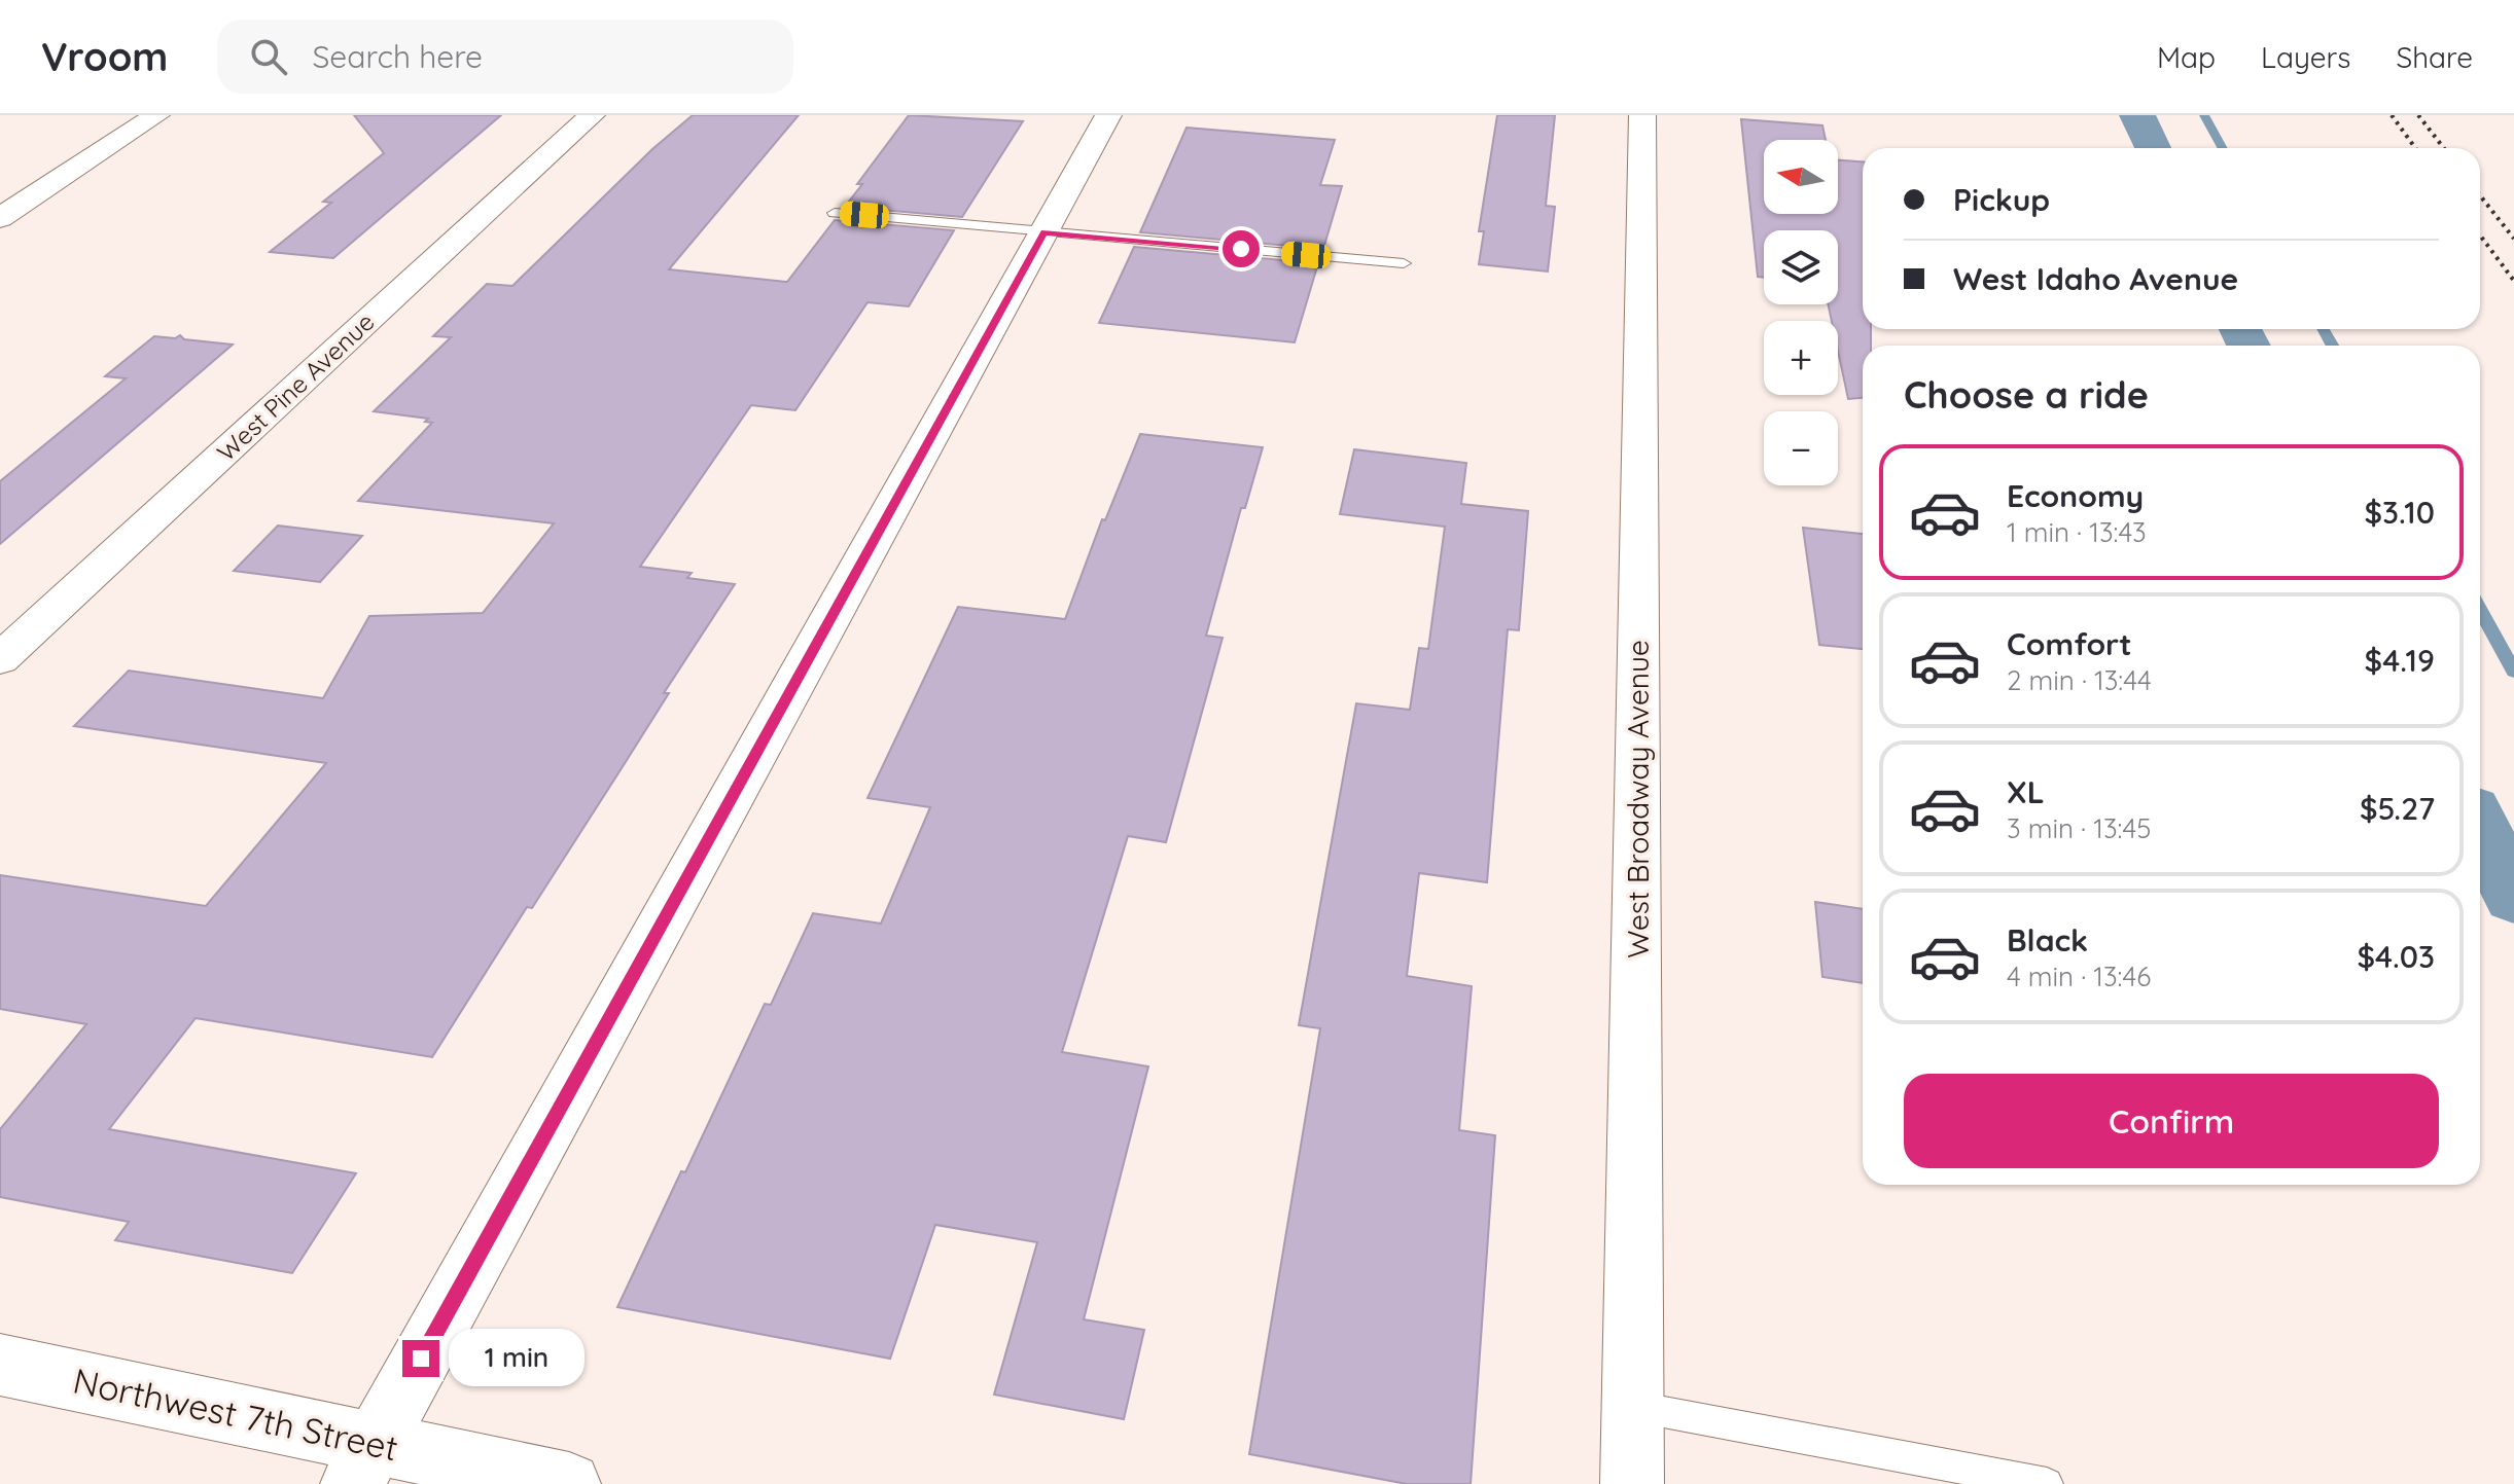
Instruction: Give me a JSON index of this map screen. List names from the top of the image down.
{
  "streets": {
    "street": ["West Pine Avenue", "West Broadway Avenue", "Northwest 7th Street"]
  },
  "north": "left",
  "page": {
    "header": "Vroom",
    "search": "Search here",
    "nav": ["Map", "Layers", "Share"],
    "map_buttons": ["+", "−"],
    "banner": ["Pickup", "West Idaho Avenue"],
    "heading": "Choose a ride",
    "list": [
      {
        "name": "Economy",
        "note": "1 min · 13:43",
        "value": "$3.10"
      },
      {
        "name": "Comfort",
        "note": "2 min · 13:44",
        "value": "$4.19"
      },
      {
        "name": "XL",
        "note": "3 min · 13:45",
        "value": "$5.27"
      },
      {
        "name": "Black",
        "note": "4 min · 13:46",
        "value": "$4.03"
      }
    ],
    "buttons": "Confirm",
    "bubble": "1 min"
  }
}
